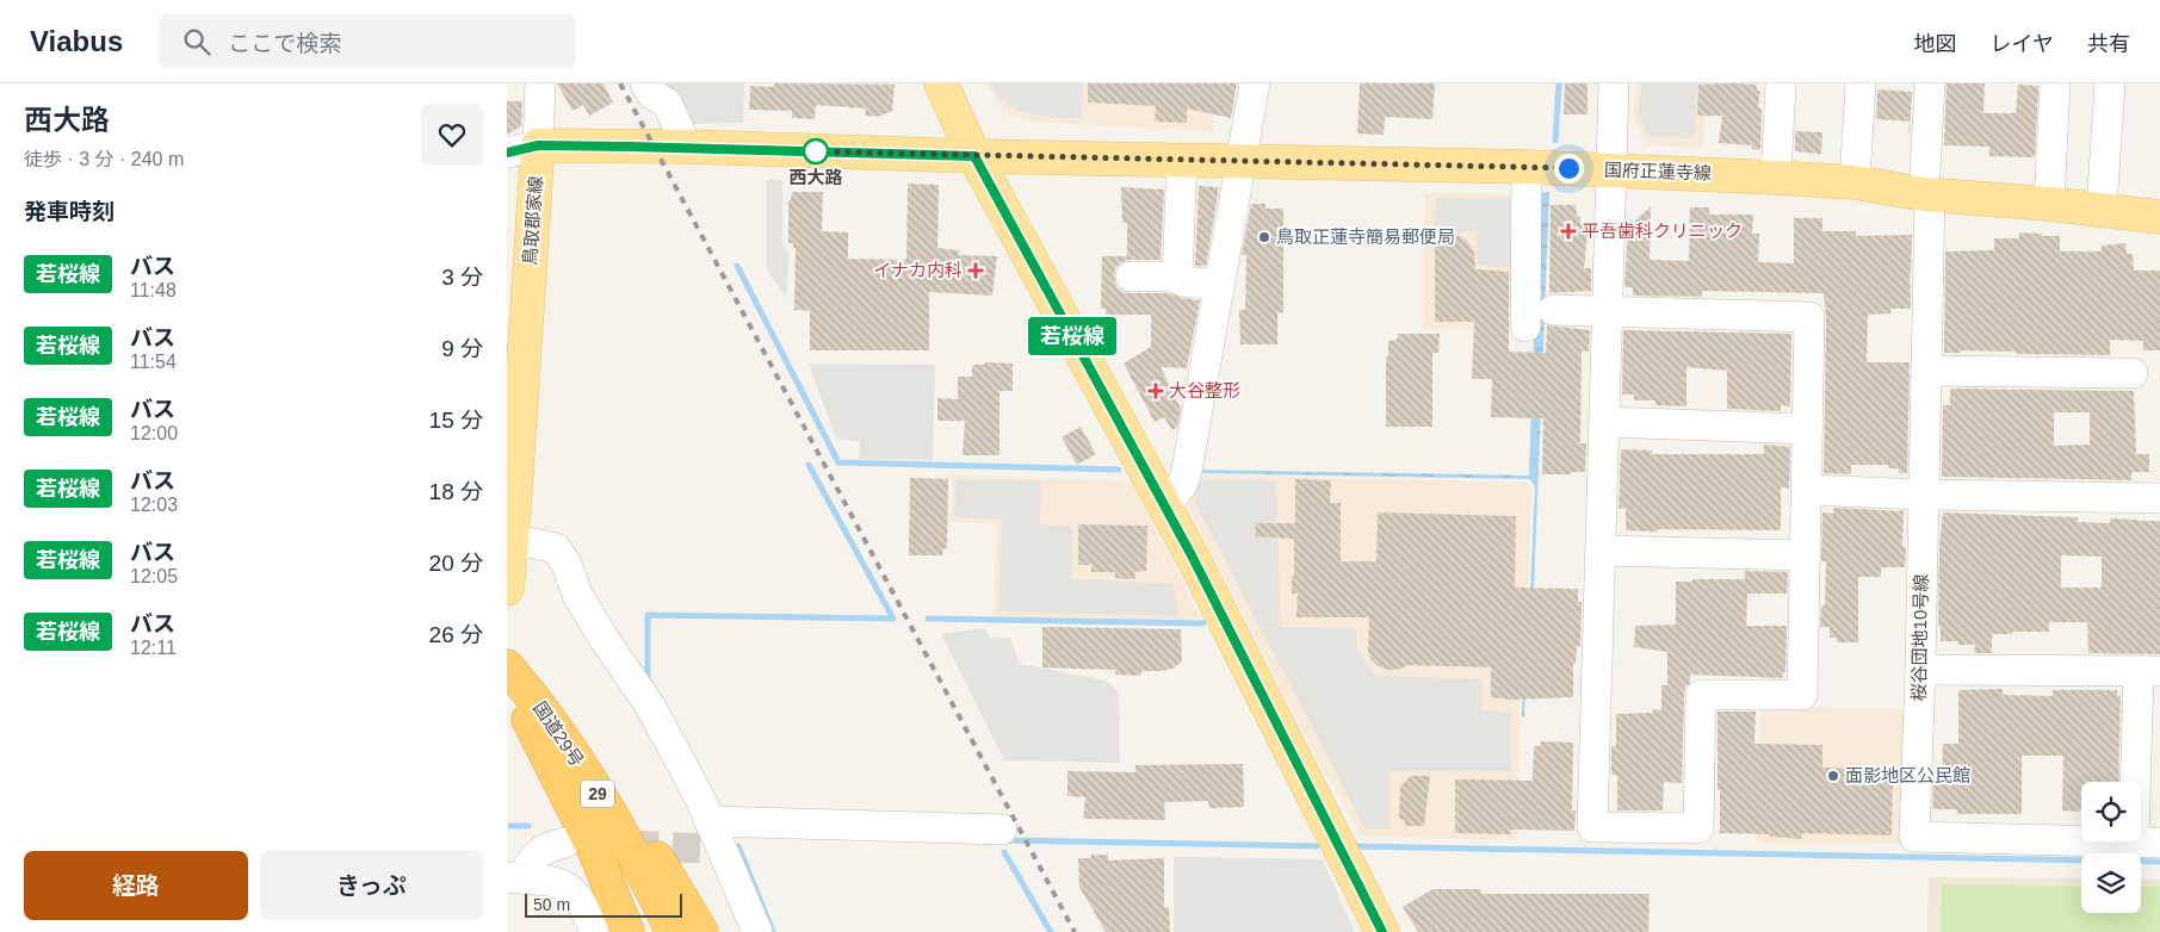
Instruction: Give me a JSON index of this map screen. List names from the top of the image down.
{
  "streets": {
    "highway": ["国道29号", "29"],
    "main road": ["国府正蓮寺線", "鳥取郡家線"],
    "street": ["桜谷団地10号線"]
  },
  "crossings": [
    ["国府正蓮寺線", "桜谷団地10号線"]
  ],
  "places": {
    "other": ["西大路", "鳥取正蓮寺簡易郵便局", "面影地区公民館"],
    "health": ["平吾歯科クリニック", "イナカ内科", "大谷整形"]
  },
  "lines": ["bus line 若桜線"],
  "scale_bar": "50 m",
  "page": {
    "header": "Viabus",
    "search": "ここで検索",
    "nav": ["地図", "レイヤ", "共有"],
    "heading": [
      ["西大路", "徒歩 · 3 分 · 240 m"],
      "発車時刻"
    ],
    "on_map": "若桜線",
    "list": [
      {
        "mark": "若桜線",
        "name": "バス",
        "note": "11:48",
        "value": "3 分"
      },
      {
        "mark": "若桜線",
        "name": "バス",
        "note": "11:54",
        "value": "9 分"
      },
      {
        "mark": "若桜線",
        "name": "バス",
        "note": "12:00",
        "value": "15 分"
      },
      {
        "mark": "若桜線",
        "name": "バス",
        "note": "12:03",
        "value": "18 分"
      },
      {
        "mark": "若桜線",
        "name": "バス",
        "note": "12:05",
        "value": "20 分"
      },
      {
        "mark": "若桜線",
        "name": "バス",
        "note": "12:11",
        "value": "26 分"
      }
    ],
    "buttons": ["経路", "きっぷ"],
    "scale": "50 m"
  }
}
